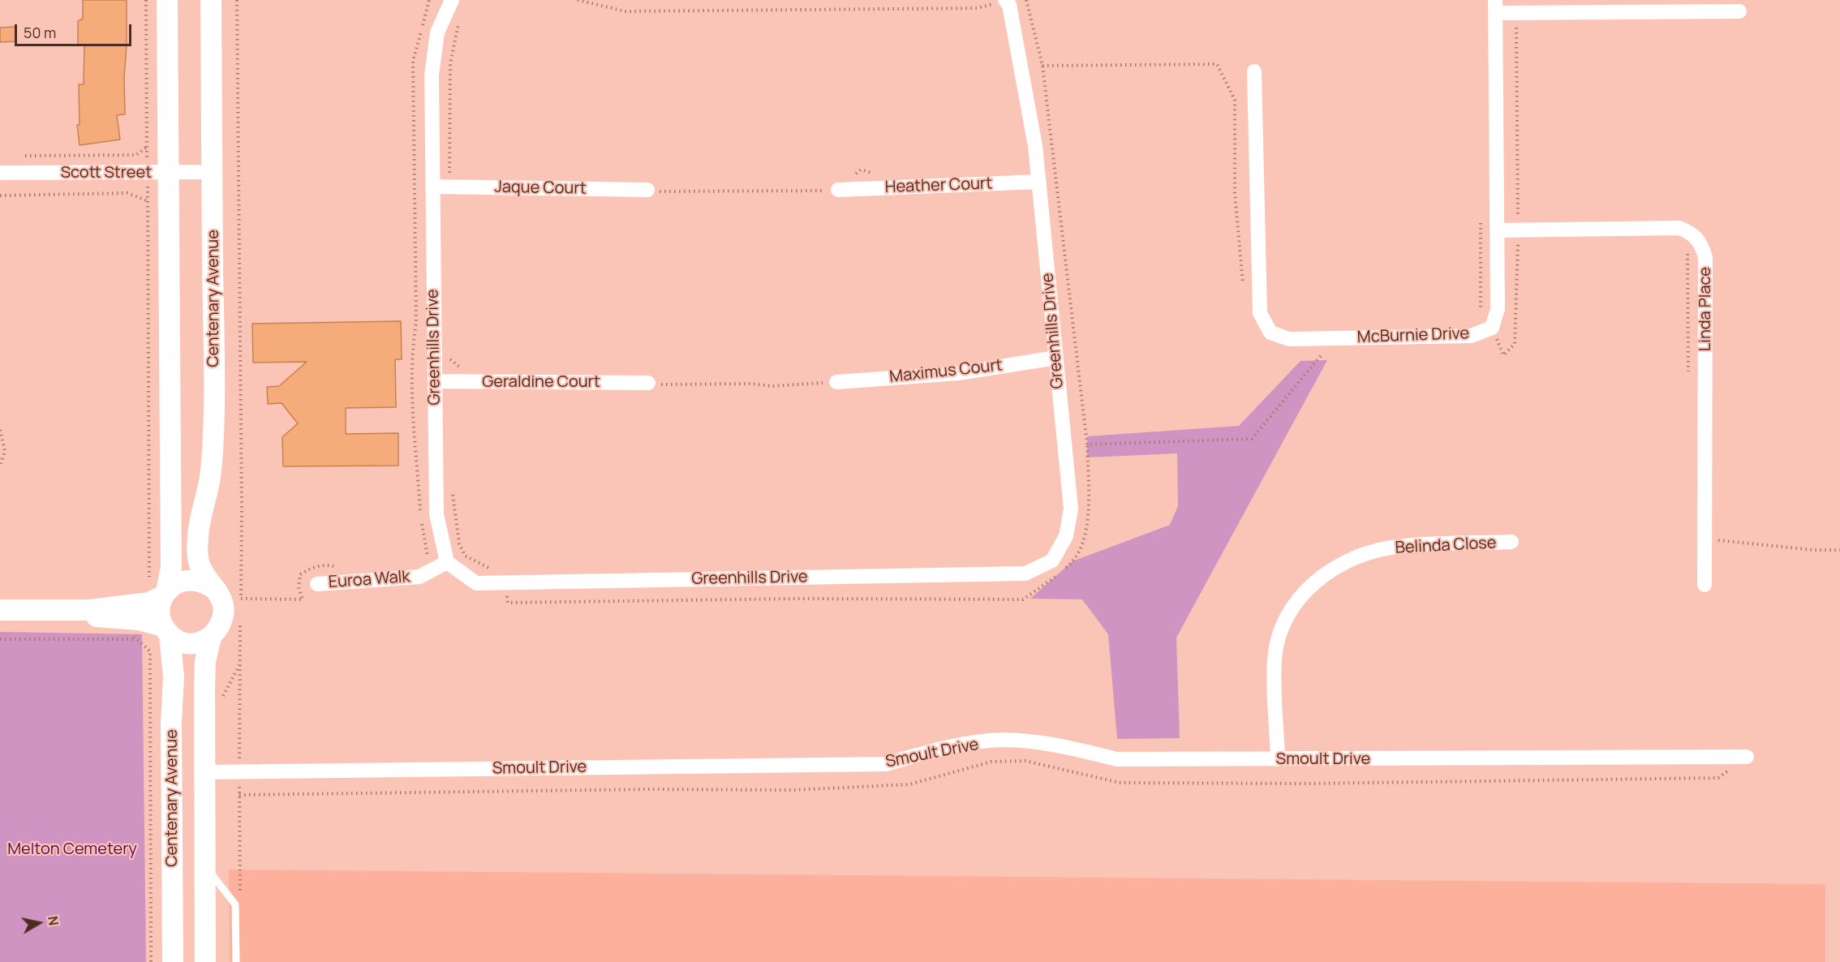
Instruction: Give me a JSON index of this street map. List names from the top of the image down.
{
  "streets": {
    "street": [
      "Scott Street",
      "Heather Court",
      "Jaque Court",
      "Centenary Avenue",
      "Linda Place",
      "Greenhills Drive",
      "McBurnie Drive",
      "Maximus Court",
      "Geraldine Court",
      "Belinda Close",
      "Euroa Walk",
      "Smoult Drive"
    ]
  },
  "crossings": [
    ["Scott Street", "Centenary Avenue"],
    ["Heather Court", "Greenhills Drive"],
    ["Jaque Court", "Greenhills Drive"],
    ["Centenary Avenue", "Smoult Drive"],
    ["Greenhills Drive", "Maximus Court"],
    ["Greenhills Drive", "Geraldine Court"],
    ["Greenhills Drive", "Euroa Walk"],
    ["Belinda Close", "Smoult Drive"]
  ],
  "parks": ["Melton Cemetery"],
  "scale_bar": "50 m",
  "north": "right"
}
